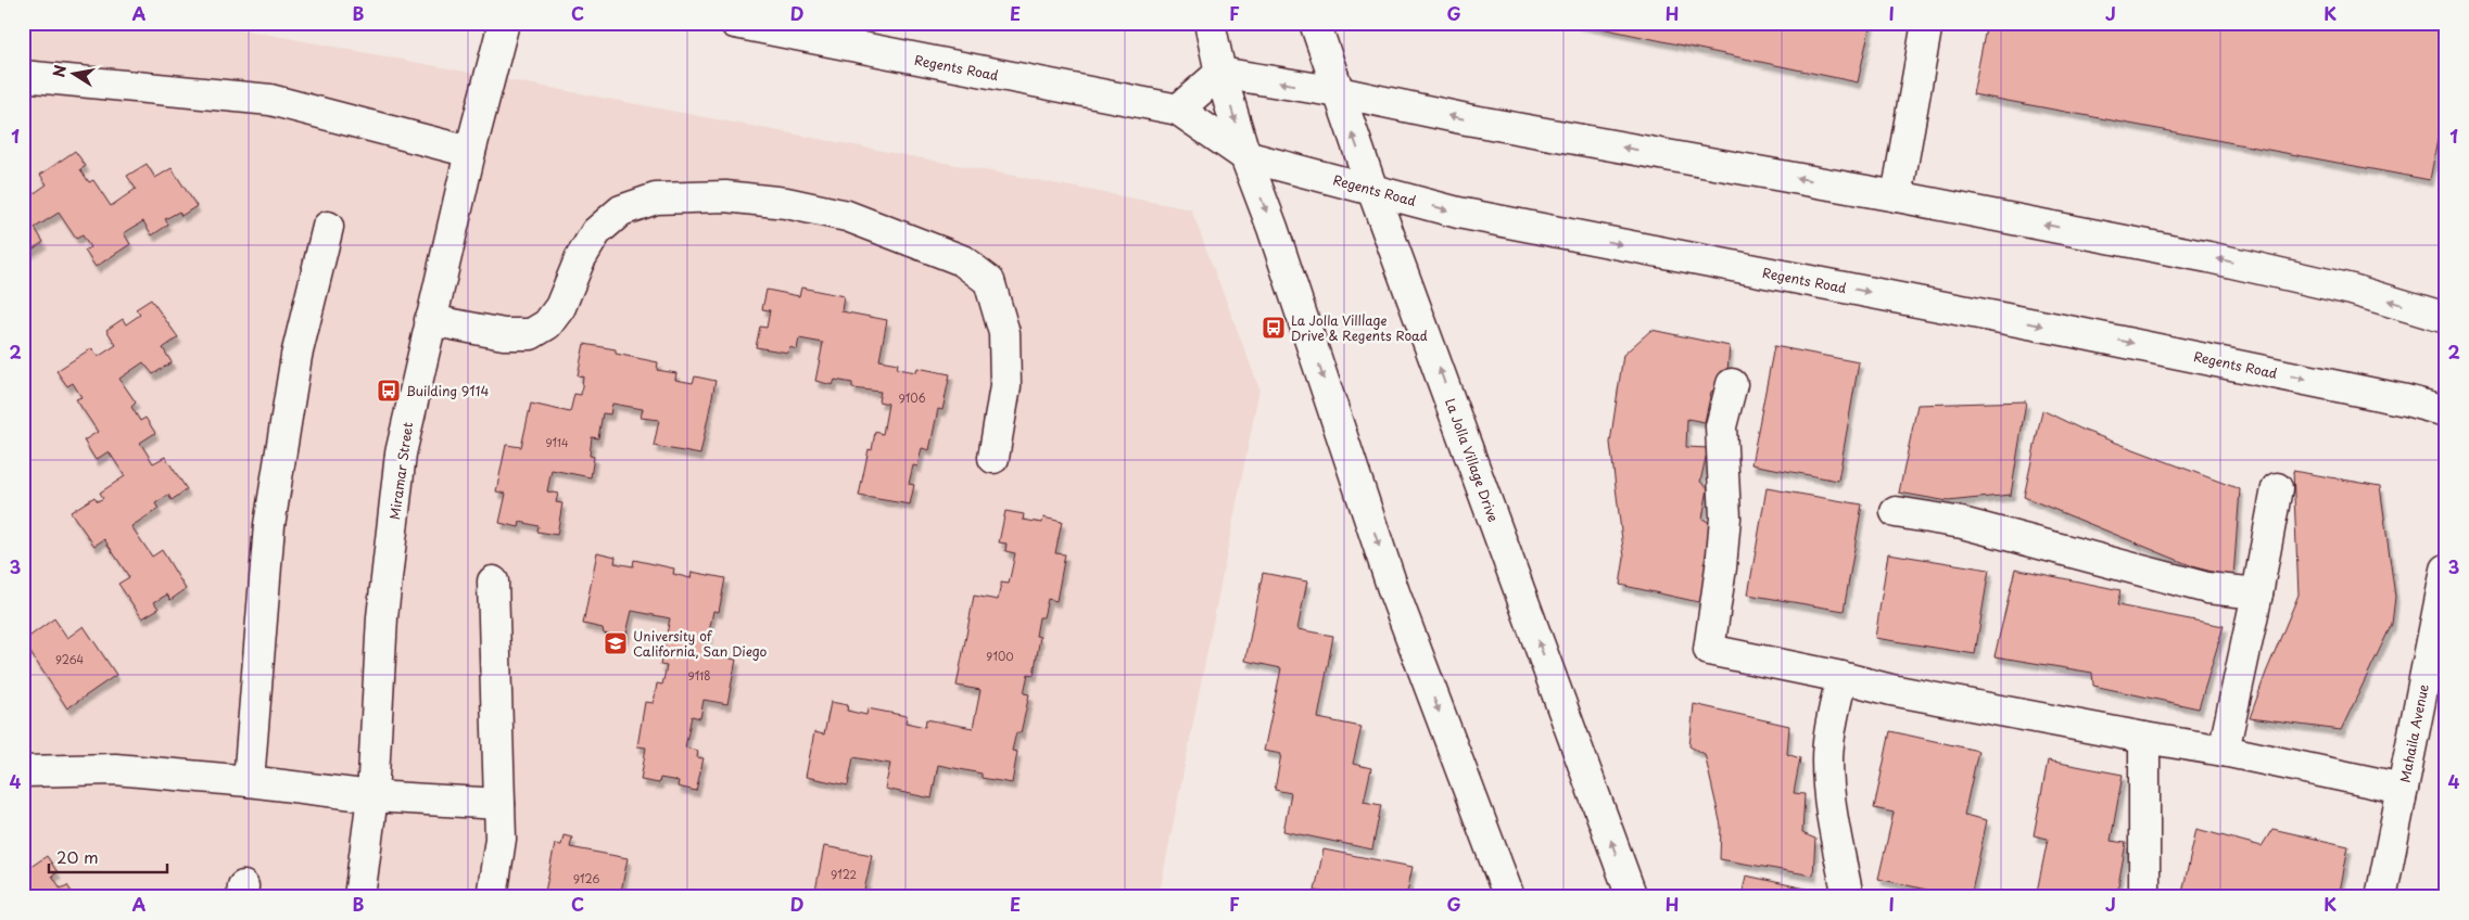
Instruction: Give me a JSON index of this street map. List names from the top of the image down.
{
  "streets": {
    "main road": [
      "Regents Road",
      "La Jolla Village Drive",
      "Miramar Street",
      "Mahaila Avenue"
    ]
  },
  "crossings": [
    ["Regents Road", "La Jolla Village Drive"]
  ],
  "places": {
    "bus stop": ["La Jolla Villlage Drive & Regents Road", "Building 9114"],
    "school or university": ["University of California, San Diego"]
  },
  "house_numbers": [
    "9106",
    "9114",
    "9100",
    "9264",
    "9118",
    "9122",
    "9126"
  ],
  "scale_bar": "20 m",
  "north": "left",
  "grid": {
    "columns": [
      "A",
      "B",
      "C",
      "D",
      "E",
      "F",
      "G",
      "H",
      "I",
      "J",
      "K"
    ],
    "rows": [
      "1",
      "2",
      "3",
      "4"
    ]
  }
}
